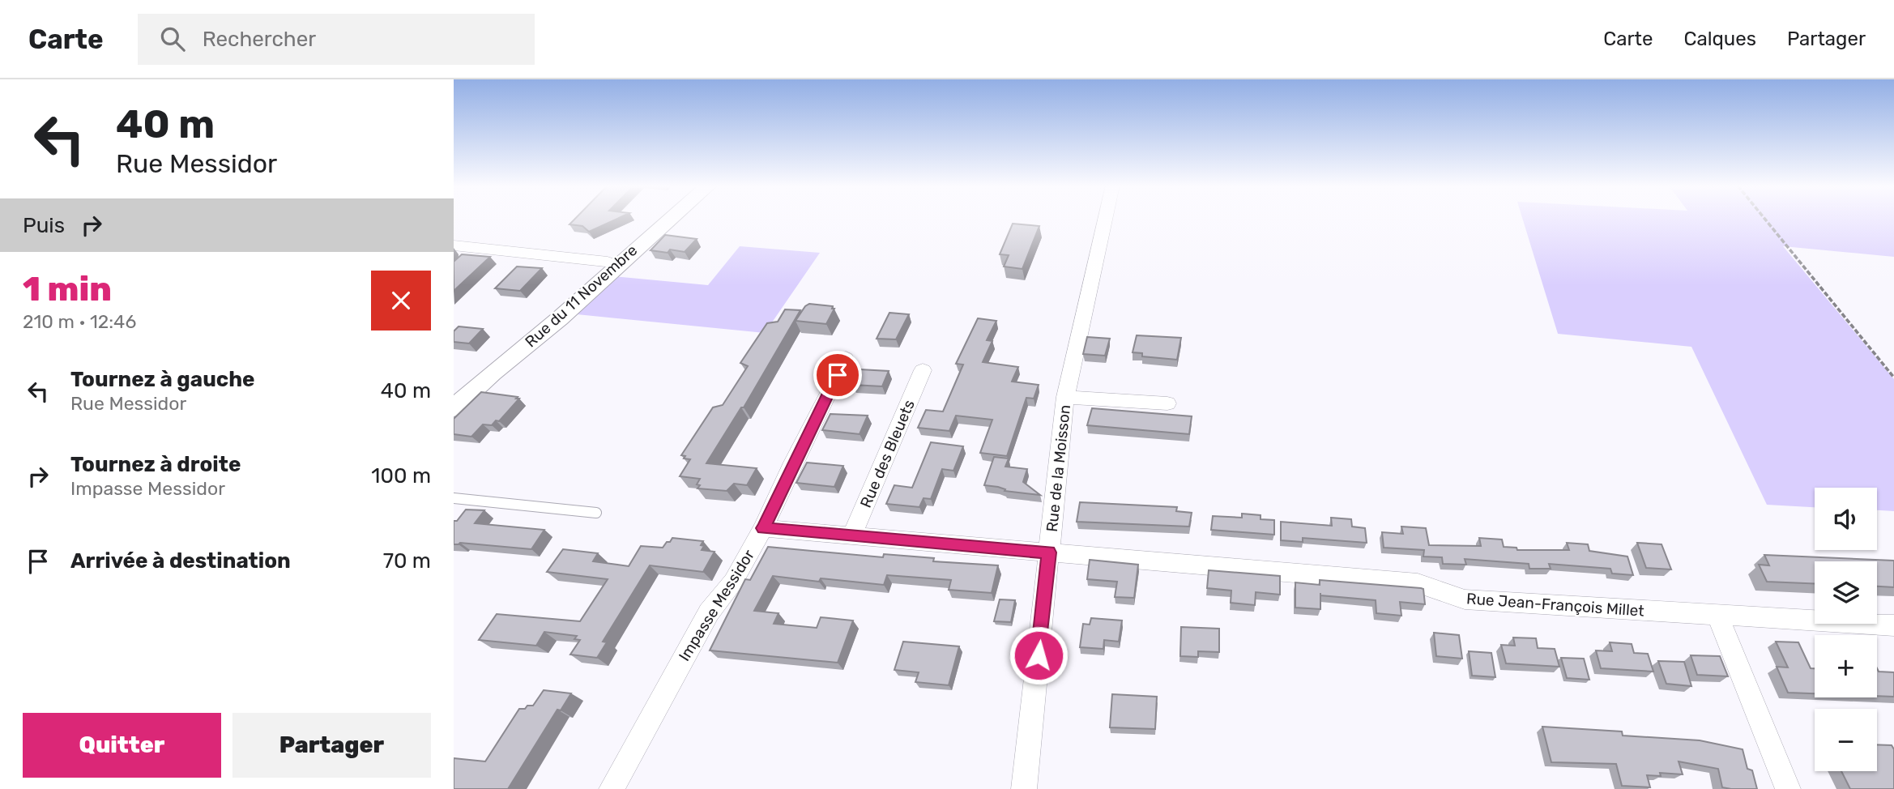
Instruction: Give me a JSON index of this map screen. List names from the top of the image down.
{
  "streets": {
    "street": [
      "Rue du 11 Novembre",
      "Rue des Bleuets",
      "Rue de la Moisson",
      "Rue Jean-François Millet",
      "Impasse Messidor"
    ]
  },
  "crossings": [
    ["Rue des Bleuets", "Rue Jean-François Millet"],
    ["Rue de la Moisson", "Rue Jean-François Millet"],
    ["Rue Jean-François Millet", "Impasse Messidor"]
  ],
  "page": {
    "header": "Carte",
    "search": "Rechercher",
    "nav": ["Carte", "Calques", "Partager"],
    "turn": ["40 m", "Rue Messidor"],
    "then": "Puis",
    "heading": ["1 min", "210 m · 12:46"],
    "list": [
      {
        "name": "Tournez à gauche",
        "note": "Rue Messidor",
        "value": "40 m"
      },
      {
        "name": "Tournez à droite",
        "note": "Impasse Messidor",
        "value": "100 m"
      },
      {
        "name": "Arrivée à destination",
        "value": "70 m"
      }
    ],
    "map_buttons": ["+", "−"],
    "buttons": ["Quitter", "Partager"]
  }
}
